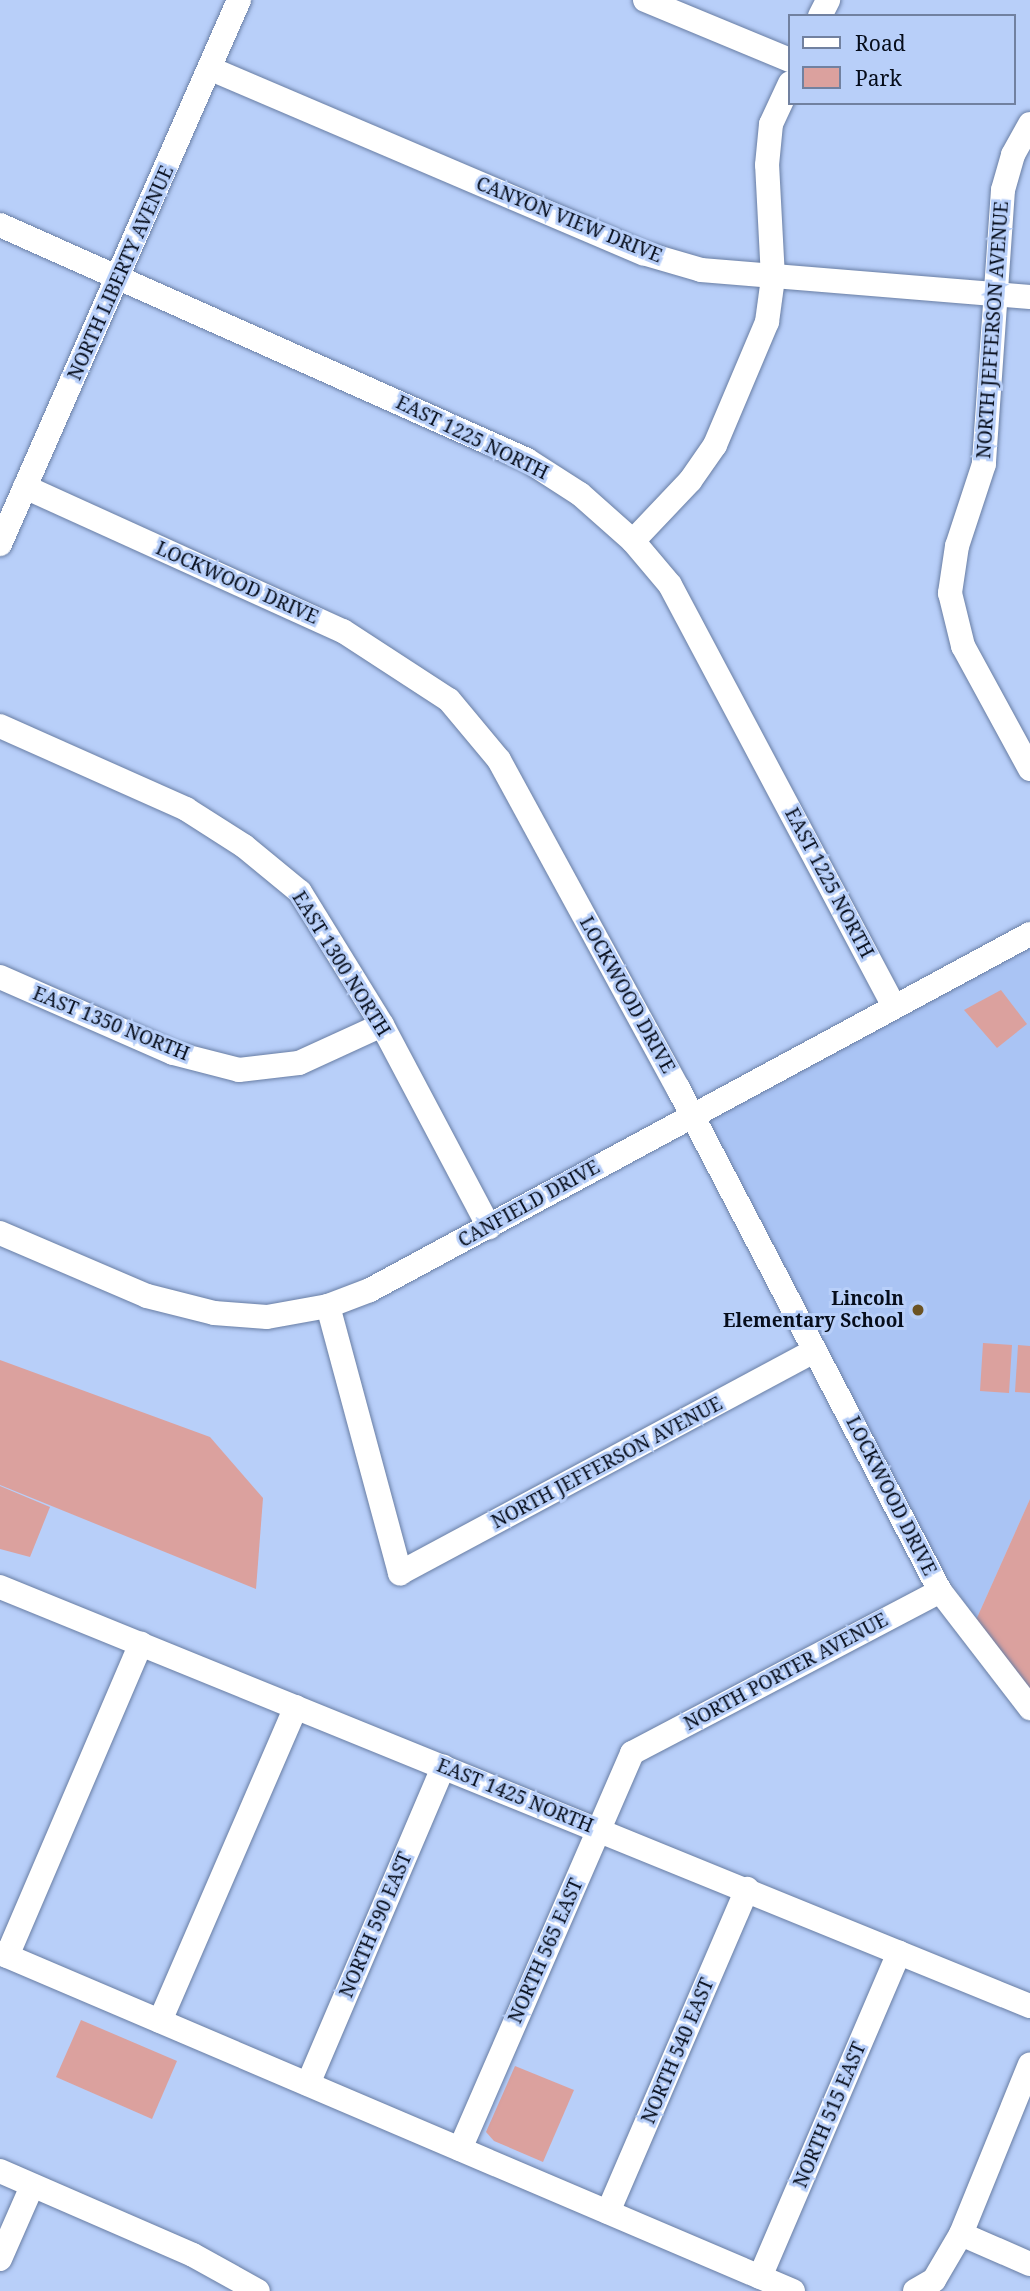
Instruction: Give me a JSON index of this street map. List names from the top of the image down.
{
  "streets": {
    "street": [
      "CANYON VIEW DRIVE",
      "NORTH LIBERTY AVENUE",
      "NORTH JEFFERSON AVENUE",
      "EAST 1225 NORTH",
      "LOCKWOOD DRIVE",
      "EAST 1300 NORTH",
      "EAST 1350 NORTH",
      "CANFIELD DRIVE",
      "NORTH PORTER AVENUE",
      "EAST 1425 NORTH",
      "NORTH 590 EAST",
      "NORTH 565 EAST",
      "NORTH 540 EAST",
      "NORTH 515 EAST"
    ]
  },
  "crossings": [
    ["CANYON VIEW DRIVE", "NORTH LIBERTY AVENUE"],
    ["CANYON VIEW DRIVE", "NORTH JEFFERSON AVENUE"],
    ["NORTH LIBERTY AVENUE", "EAST 1225 NORTH"],
    ["NORTH LIBERTY AVENUE", "LOCKWOOD DRIVE"],
    ["NORTH JEFFERSON AVENUE", "LOCKWOOD DRIVE"],
    ["NORTH JEFFERSON AVENUE", "CANFIELD DRIVE"],
    ["EAST 1225 NORTH", "CANFIELD DRIVE"],
    ["LOCKWOOD DRIVE", "CANFIELD DRIVE"],
    ["LOCKWOOD DRIVE", "NORTH PORTER AVENUE"],
    ["EAST 1300 NORTH", "EAST 1350 NORTH"],
    ["EAST 1300 NORTH", "CANFIELD DRIVE"],
    ["NORTH PORTER AVENUE", "NORTH 565 EAST"],
    ["EAST 1425 NORTH", "NORTH 590 EAST"],
    ["EAST 1425 NORTH", "NORTH 565 EAST"],
    ["EAST 1425 NORTH", "NORTH 540 EAST"],
    ["EAST 1425 NORTH", "NORTH 515 EAST"]
  ],
  "places": ["Lincoln Elementary School"],
  "legend": ["Road", "Park"]
}
